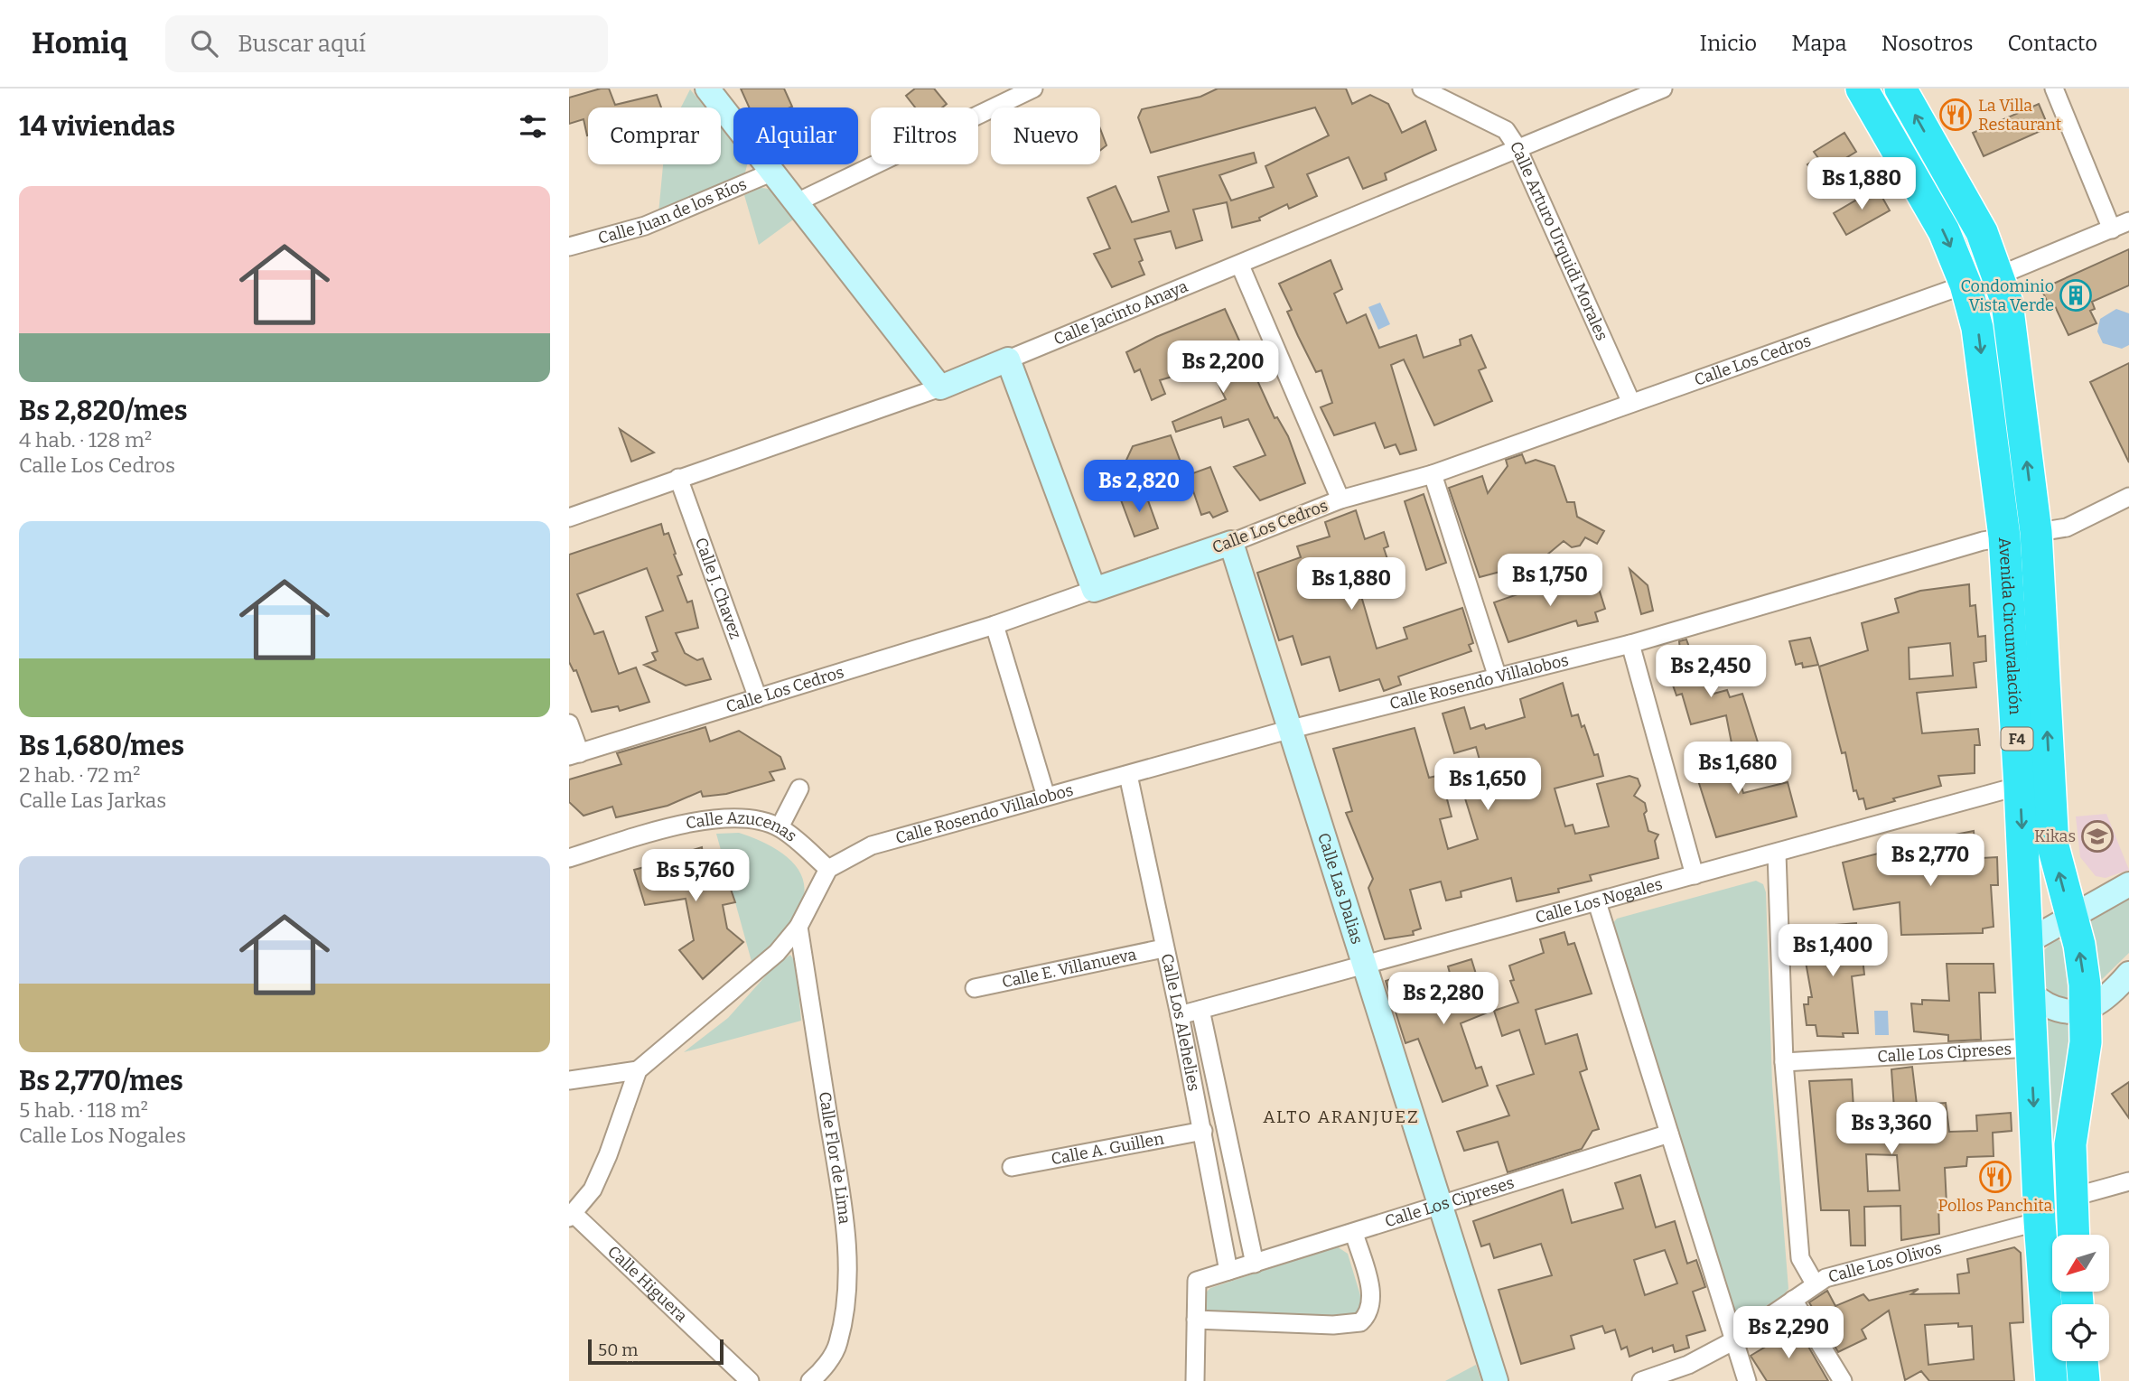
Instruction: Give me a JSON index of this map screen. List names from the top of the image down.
{
  "streets": {
    "highway": ["Avenida Circunvalación", "F4"],
    "street": [
      "Calle Juan de los Ríos",
      "Calle Arturo Urquidi Morales",
      "Calle Jacinto Anaya",
      "Calle Los Cedros",
      "Calle J. Chavez",
      "Calle Rosendo Villalobos",
      "Calle Azucenas",
      "Calle Las Dalias",
      "Calle Los Nogales",
      "Calle E. Villanueva",
      "Calle Los Alehelies",
      "Calle Los Cipreses",
      "Calle A. Guillen",
      "Calle Flor de Lima",
      "Calle Los Olivos",
      "Calle Higuera"
    ]
  },
  "crossings": [
    ["Calle Arturo Urquidi Morales", "Calle Jacinto Anaya"],
    ["Calle Arturo Urquidi Morales", "Calle Los Cedros"],
    ["Calle Jacinto Anaya", "Calle J. Chavez"],
    ["Calle Los Cedros", "Calle J. Chavez"],
    ["Calle Los Cedros", "Avenida Circunvalación"],
    ["Calle Los Cedros", "Calle Las Dalias"],
    ["Avenida Circunvalación", "Calle Rosendo Villalobos"],
    ["Avenida Circunvalación", "Calle Los Nogales"],
    ["Avenida Circunvalación", "Calle Los Cipreses"],
    ["Avenida Circunvalación", "Calle Los Olivos"],
    ["Calle Rosendo Villalobos", "Calle Azucenas"],
    ["Calle Rosendo Villalobos", "Calle Las Dalias"],
    ["Calle Rosendo Villalobos", "Calle Los Alehelies"],
    ["Calle Las Dalias", "Calle Los Nogales"],
    ["Calle Las Dalias", "Calle Los Cipreses"],
    ["Calle Los Nogales", "Calle Los Alehelies"],
    ["Calle E. Villanueva", "Calle Los Alehelies"],
    ["Calle Los Alehelies", "Calle Los Cipreses"],
    ["Calle Los Alehelies", "Calle A. Guillen"]
  ],
  "districts": ["ALTO ARANJUEZ"],
  "places": {
    "restaurant": ["La Villa Restaurant", "Pollos Panchita"],
    "building": ["Condominio Vista Verde"],
    "school or university": ["Kikas"]
  },
  "scale_bar": "50 m",
  "north": "bottom left",
  "page": {
    "header": "Homiq",
    "search": "Buscar aquí",
    "nav": [
      "Inicio",
      "Mapa",
      "Nosotros",
      "Contacto"
    ],
    "heading": "14 viviendas",
    "chip": [
      "Comprar",
      "Alquilar",
      "Filtros",
      "Nuevo"
    ],
    "price": [
      "Bs 1,880",
      "Bs 2,200",
      "Bs 2,820",
      "Bs 1,750",
      "Bs 1,880",
      "Bs 2,450",
      "Bs 1,680",
      "Bs 1,650",
      "Bs 2,770",
      "Bs 5,760",
      "Bs 1,400",
      "Bs 2,280",
      "Bs 3,360",
      "Bs 2,290"
    ],
    "list": [
      {
        "name": "Bs 2,820/mes",
        "note": "4 hab. · 128 m² · Calle Los Cedros"
      },
      {
        "name": "Bs 1,680/mes",
        "note": "2 hab. · 72 m² · Calle Las Jarkas"
      },
      {
        "name": "Bs 2,770/mes",
        "note": "5 hab. · 118 m² · Calle Los Nogales"
      }
    ],
    "scale": "50 m"
  }
}
